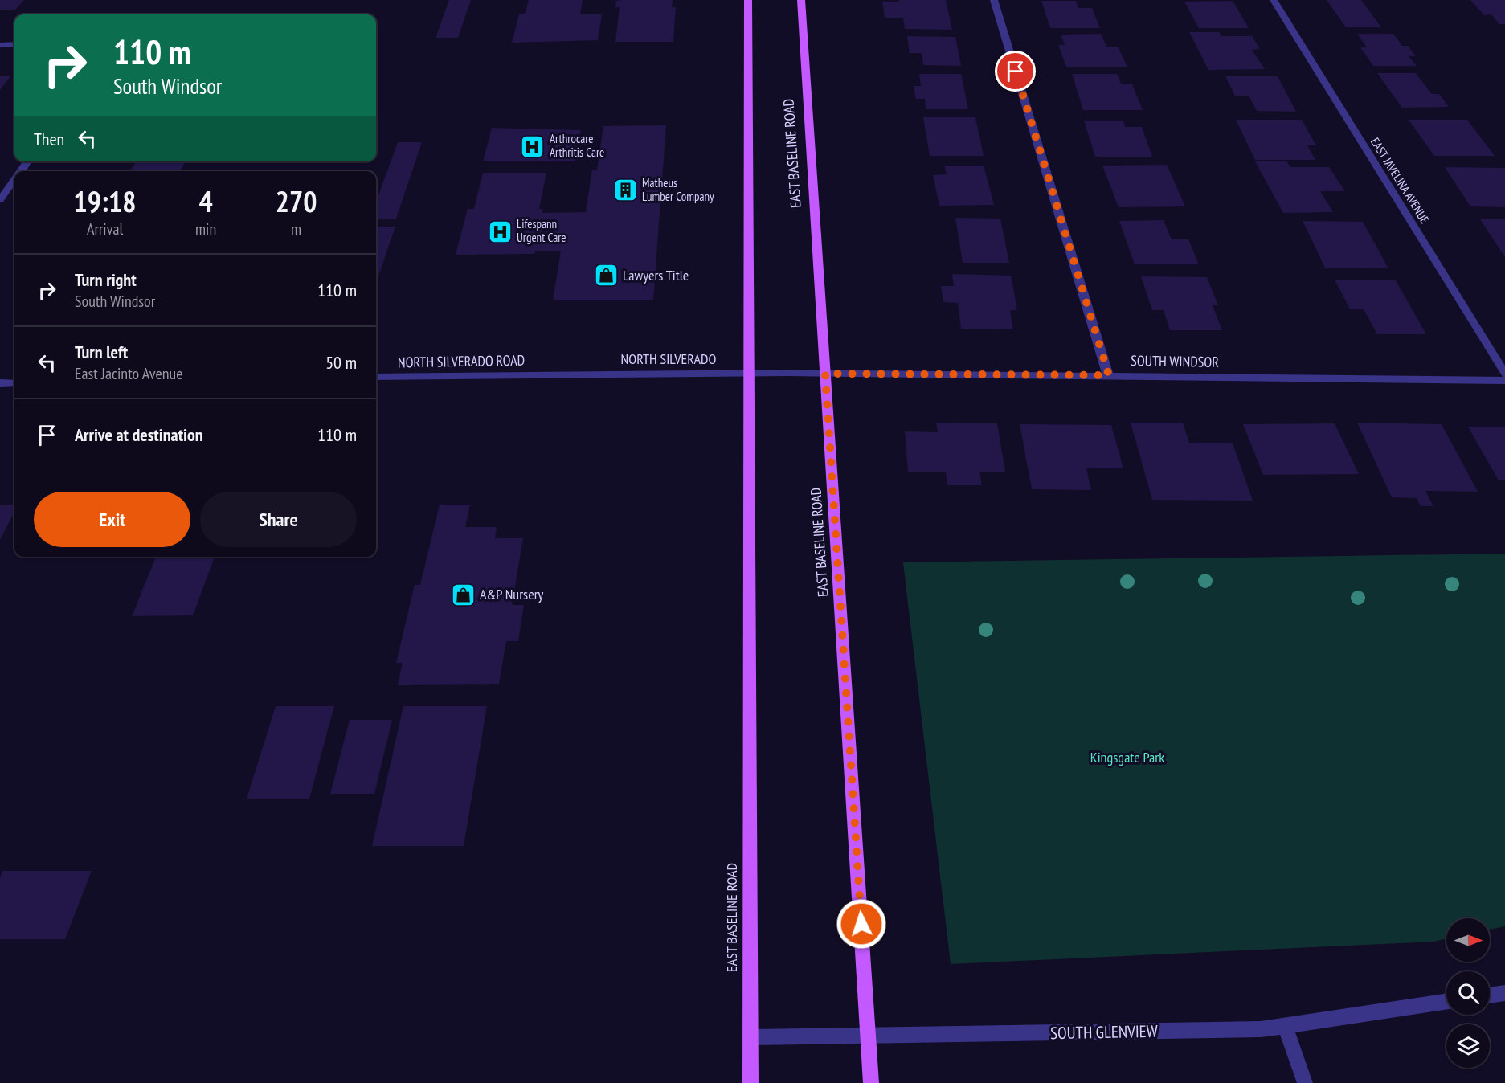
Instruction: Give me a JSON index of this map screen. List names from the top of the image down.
{
  "streets": {
    "main road": ["EAST BASELINE ROAD"],
    "street": [
      "EAST JAVELINA AVENUE",
      "NORTH SILVERADO",
      "NORTH SILVERADO ROAD",
      "SOUTH WINDSOR",
      "SOUTH GLENVIEW"
    ]
  },
  "crossings": [
    ["EAST BASELINE ROAD", "NORTH SILVERADO"],
    ["EAST BASELINE ROAD", "SOUTH WINDSOR"],
    ["EAST BASELINE ROAD", "SOUTH GLENVIEW"],
    ["NORTH SILVERADO", "NORTH SILVERADO ROAD"],
    ["NORTH SILVERADO", "SOUTH WINDSOR"]
  ],
  "parks": ["Kingsgate Park"],
  "places": {
    "hospital": ["Arthrocare Arthritis Care", "Lifespann Urgent Care"],
    "building": ["Matheus Lumber Company"],
    "shop": ["Lawyers Title", "A&P Nursery"]
  },
  "north": "right",
  "page": {
    "turn": ["110 m", "South Windsor"],
    "then": "Then",
    "eta": [
      "19:18",
      "Arrival",
      "4",
      "min",
      "270",
      "m"
    ],
    "list": [
      {
        "name": "Turn right",
        "note": "South Windsor",
        "value": "110 m"
      },
      {
        "name": "Turn left",
        "note": "East Jacinto Avenue",
        "value": "50 m"
      },
      {
        "name": "Arrive at destination",
        "value": "110 m"
      }
    ],
    "buttons": ["Exit", "Share"]
  }
}
